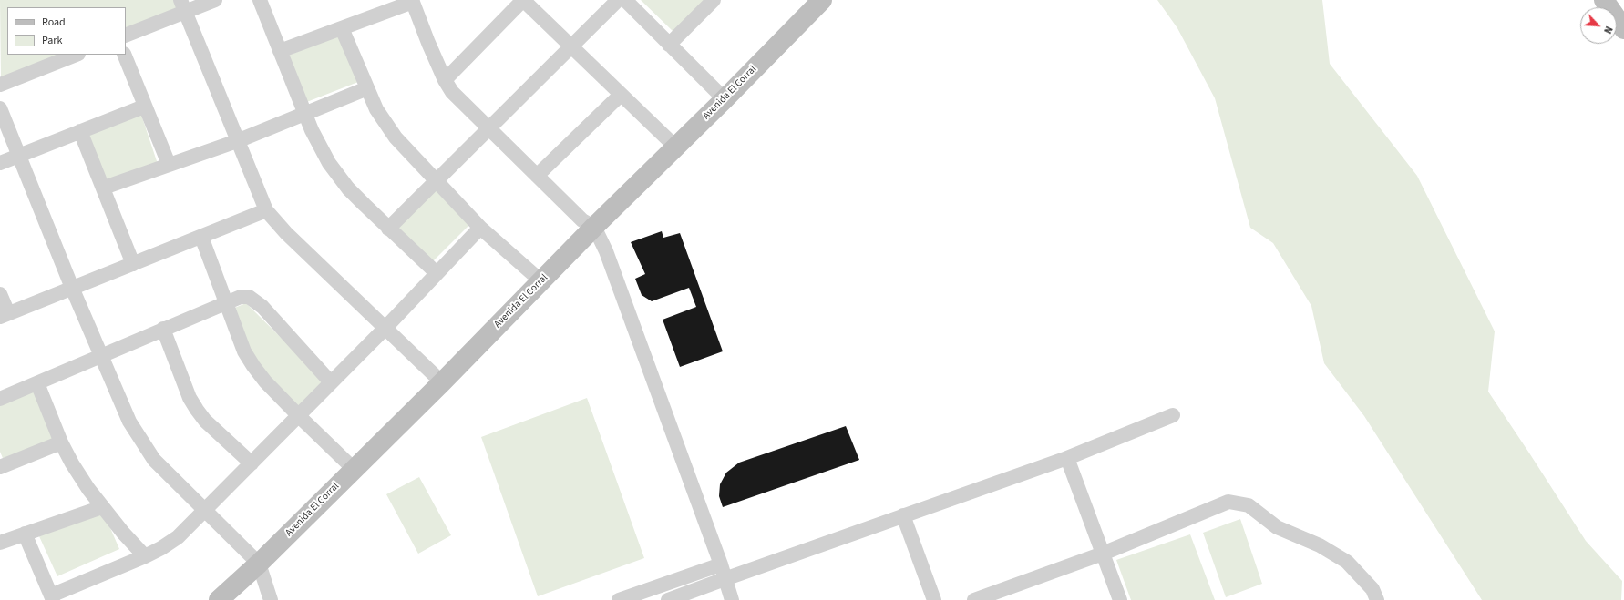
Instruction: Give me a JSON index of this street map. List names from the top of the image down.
{
  "streets": {
    "street": ["Avenida El Corral"]
  },
  "legend": ["Road", "Park"],
  "north": "bottom right"
}
